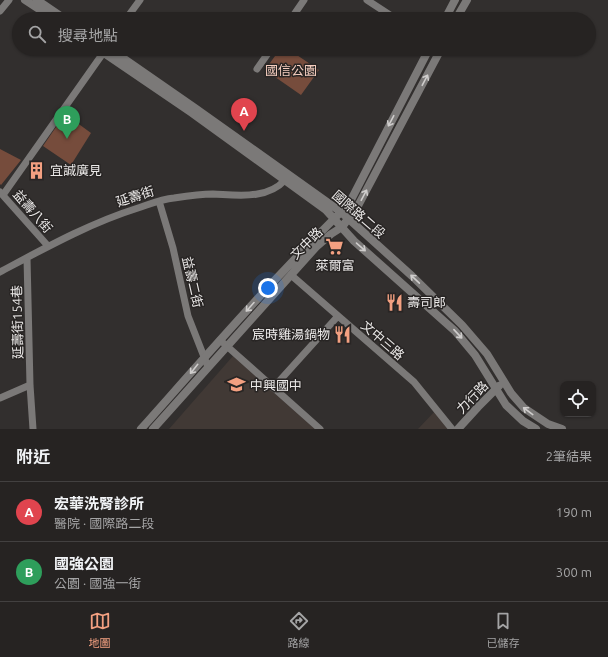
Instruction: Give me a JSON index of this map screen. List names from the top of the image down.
{
  "streets": {
    "street": [
      "延壽街",
      "益壽八街",
      "國際路二段",
      "文中路",
      "益壽二街",
      "延壽街154巷",
      "文中三路",
      "力行路"
    ]
  },
  "crossings": [
    ["延壽街", "益壽八街"],
    ["延壽街", "國際路二段"],
    ["延壽街", "益壽二街"],
    ["延壽街", "延壽街154巷"],
    ["國際路二段", "文中路"],
    ["國際路二段", "力行路"],
    ["文中路", "益壽二街"],
    ["文中路", "文中三路"]
  ],
  "parks": ["國信公園"],
  "places": {
    "building": ["宜誠廣見"],
    "supermarket": ["萊爾富"],
    "restaurant": ["壽司郎", "宸時雞湯鍋物"],
    "school or university": ["中興國中"]
  },
  "page": {
    "search": "搜尋地點",
    "pins": ["A", "B"],
    "heading": ["附近", "2筆結果"],
    "list": [
      {
        "mark": "A",
        "name": "宏華洗腎診所",
        "note": "醫院 · 國際路二段",
        "value": "190 m"
      },
      {
        "mark": "B",
        "name": "國強公園",
        "note": "公園 · 國強一街",
        "value": "300 m"
      }
    ],
    "nav": ["地圖", "路線", "已儲存"]
  }
}
